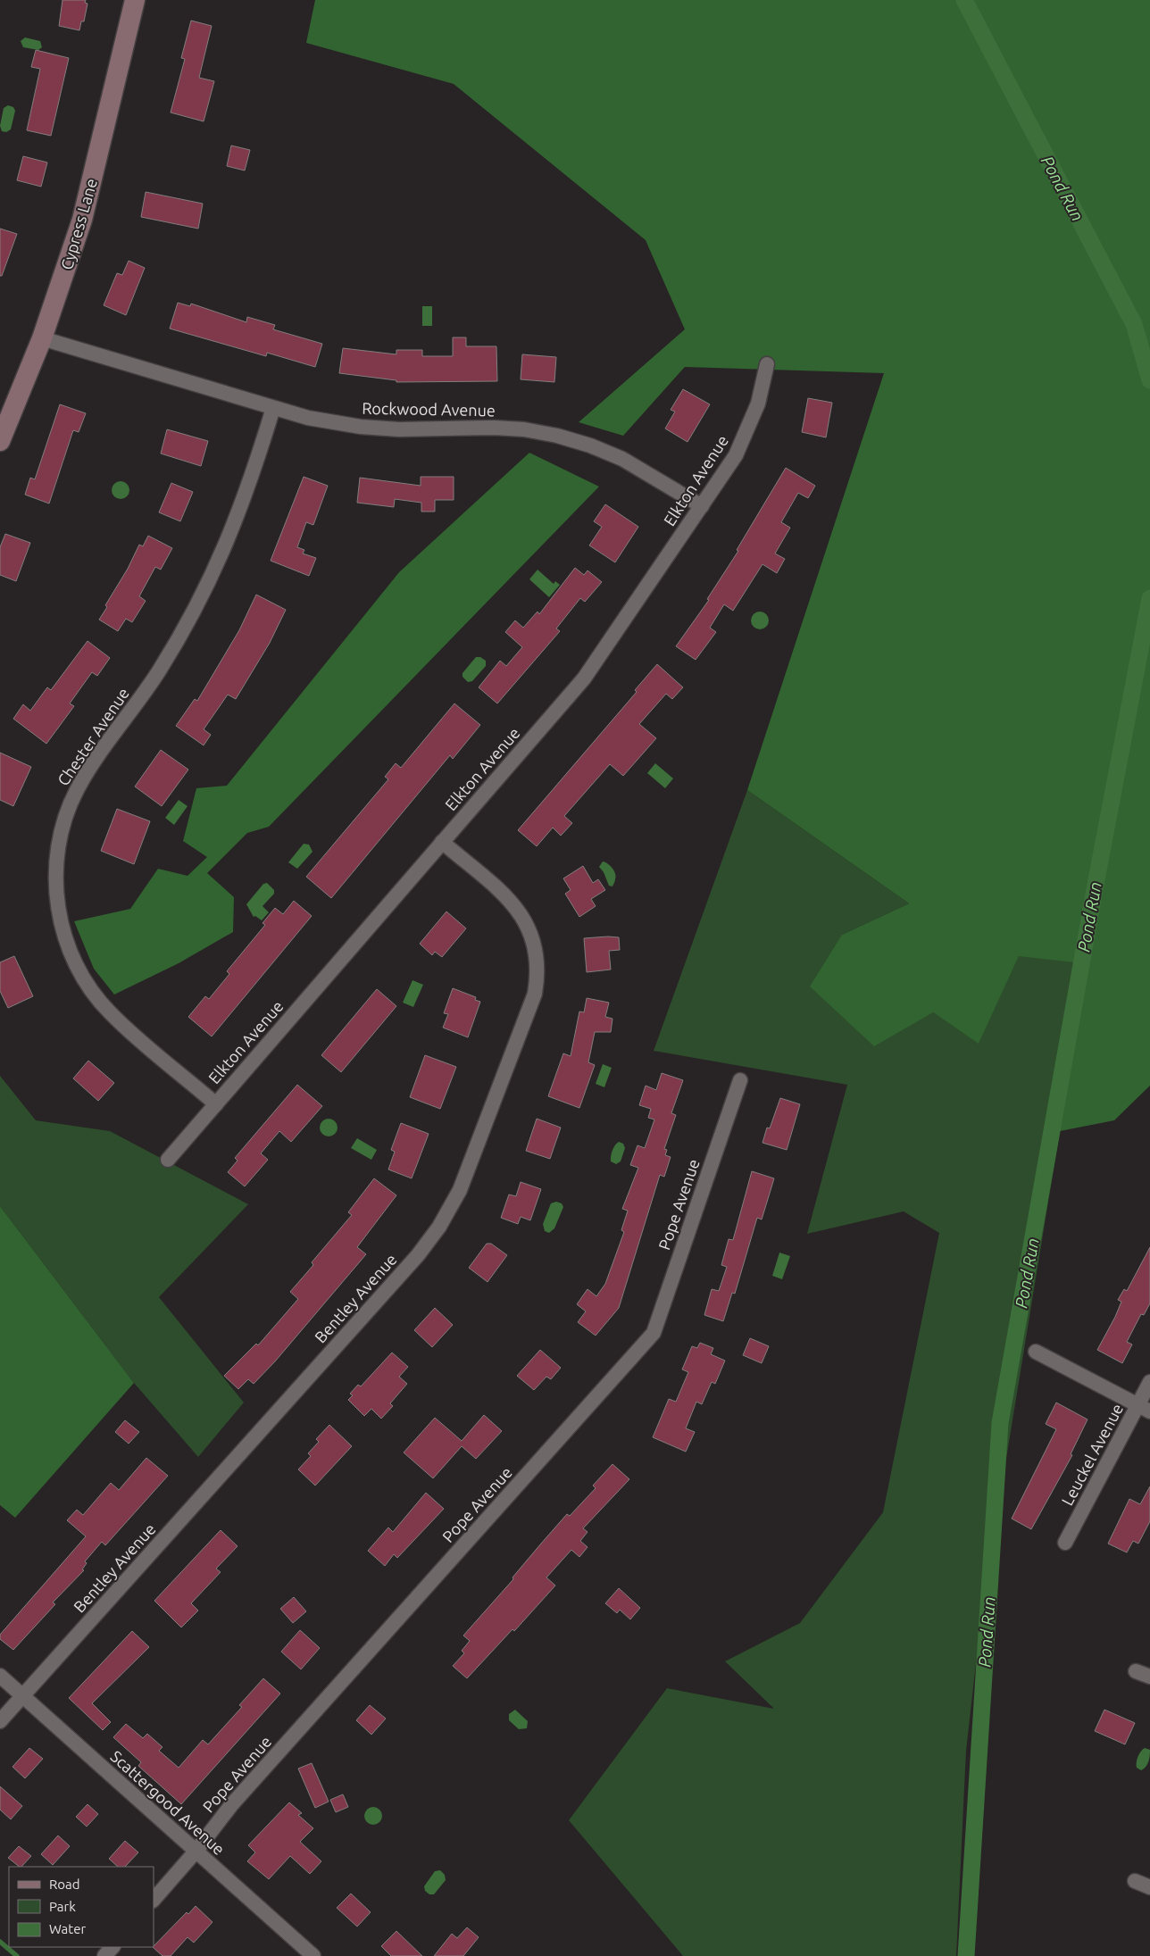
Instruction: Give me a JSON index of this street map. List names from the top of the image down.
{
  "streets": {
    "street": [
      "Cypress Lane",
      "Rockwood Avenue",
      "Elkton Avenue",
      "Chester Avenue",
      "Pope Avenue",
      "Bentley Avenue",
      "Leuckel Avenue",
      "Scattergood Avenue"
    ]
  },
  "crossings": [
    ["Cypress Lane", "Rockwood Avenue"],
    ["Rockwood Avenue", "Elkton Avenue"],
    ["Rockwood Avenue", "Chester Avenue"],
    ["Elkton Avenue", "Chester Avenue"],
    ["Elkton Avenue", "Bentley Avenue"],
    ["Pope Avenue", "Scattergood Avenue"],
    ["Bentley Avenue", "Scattergood Avenue"]
  ],
  "water": ["Pond Run"],
  "legend": ["Road", "Park", "Water"]
}
